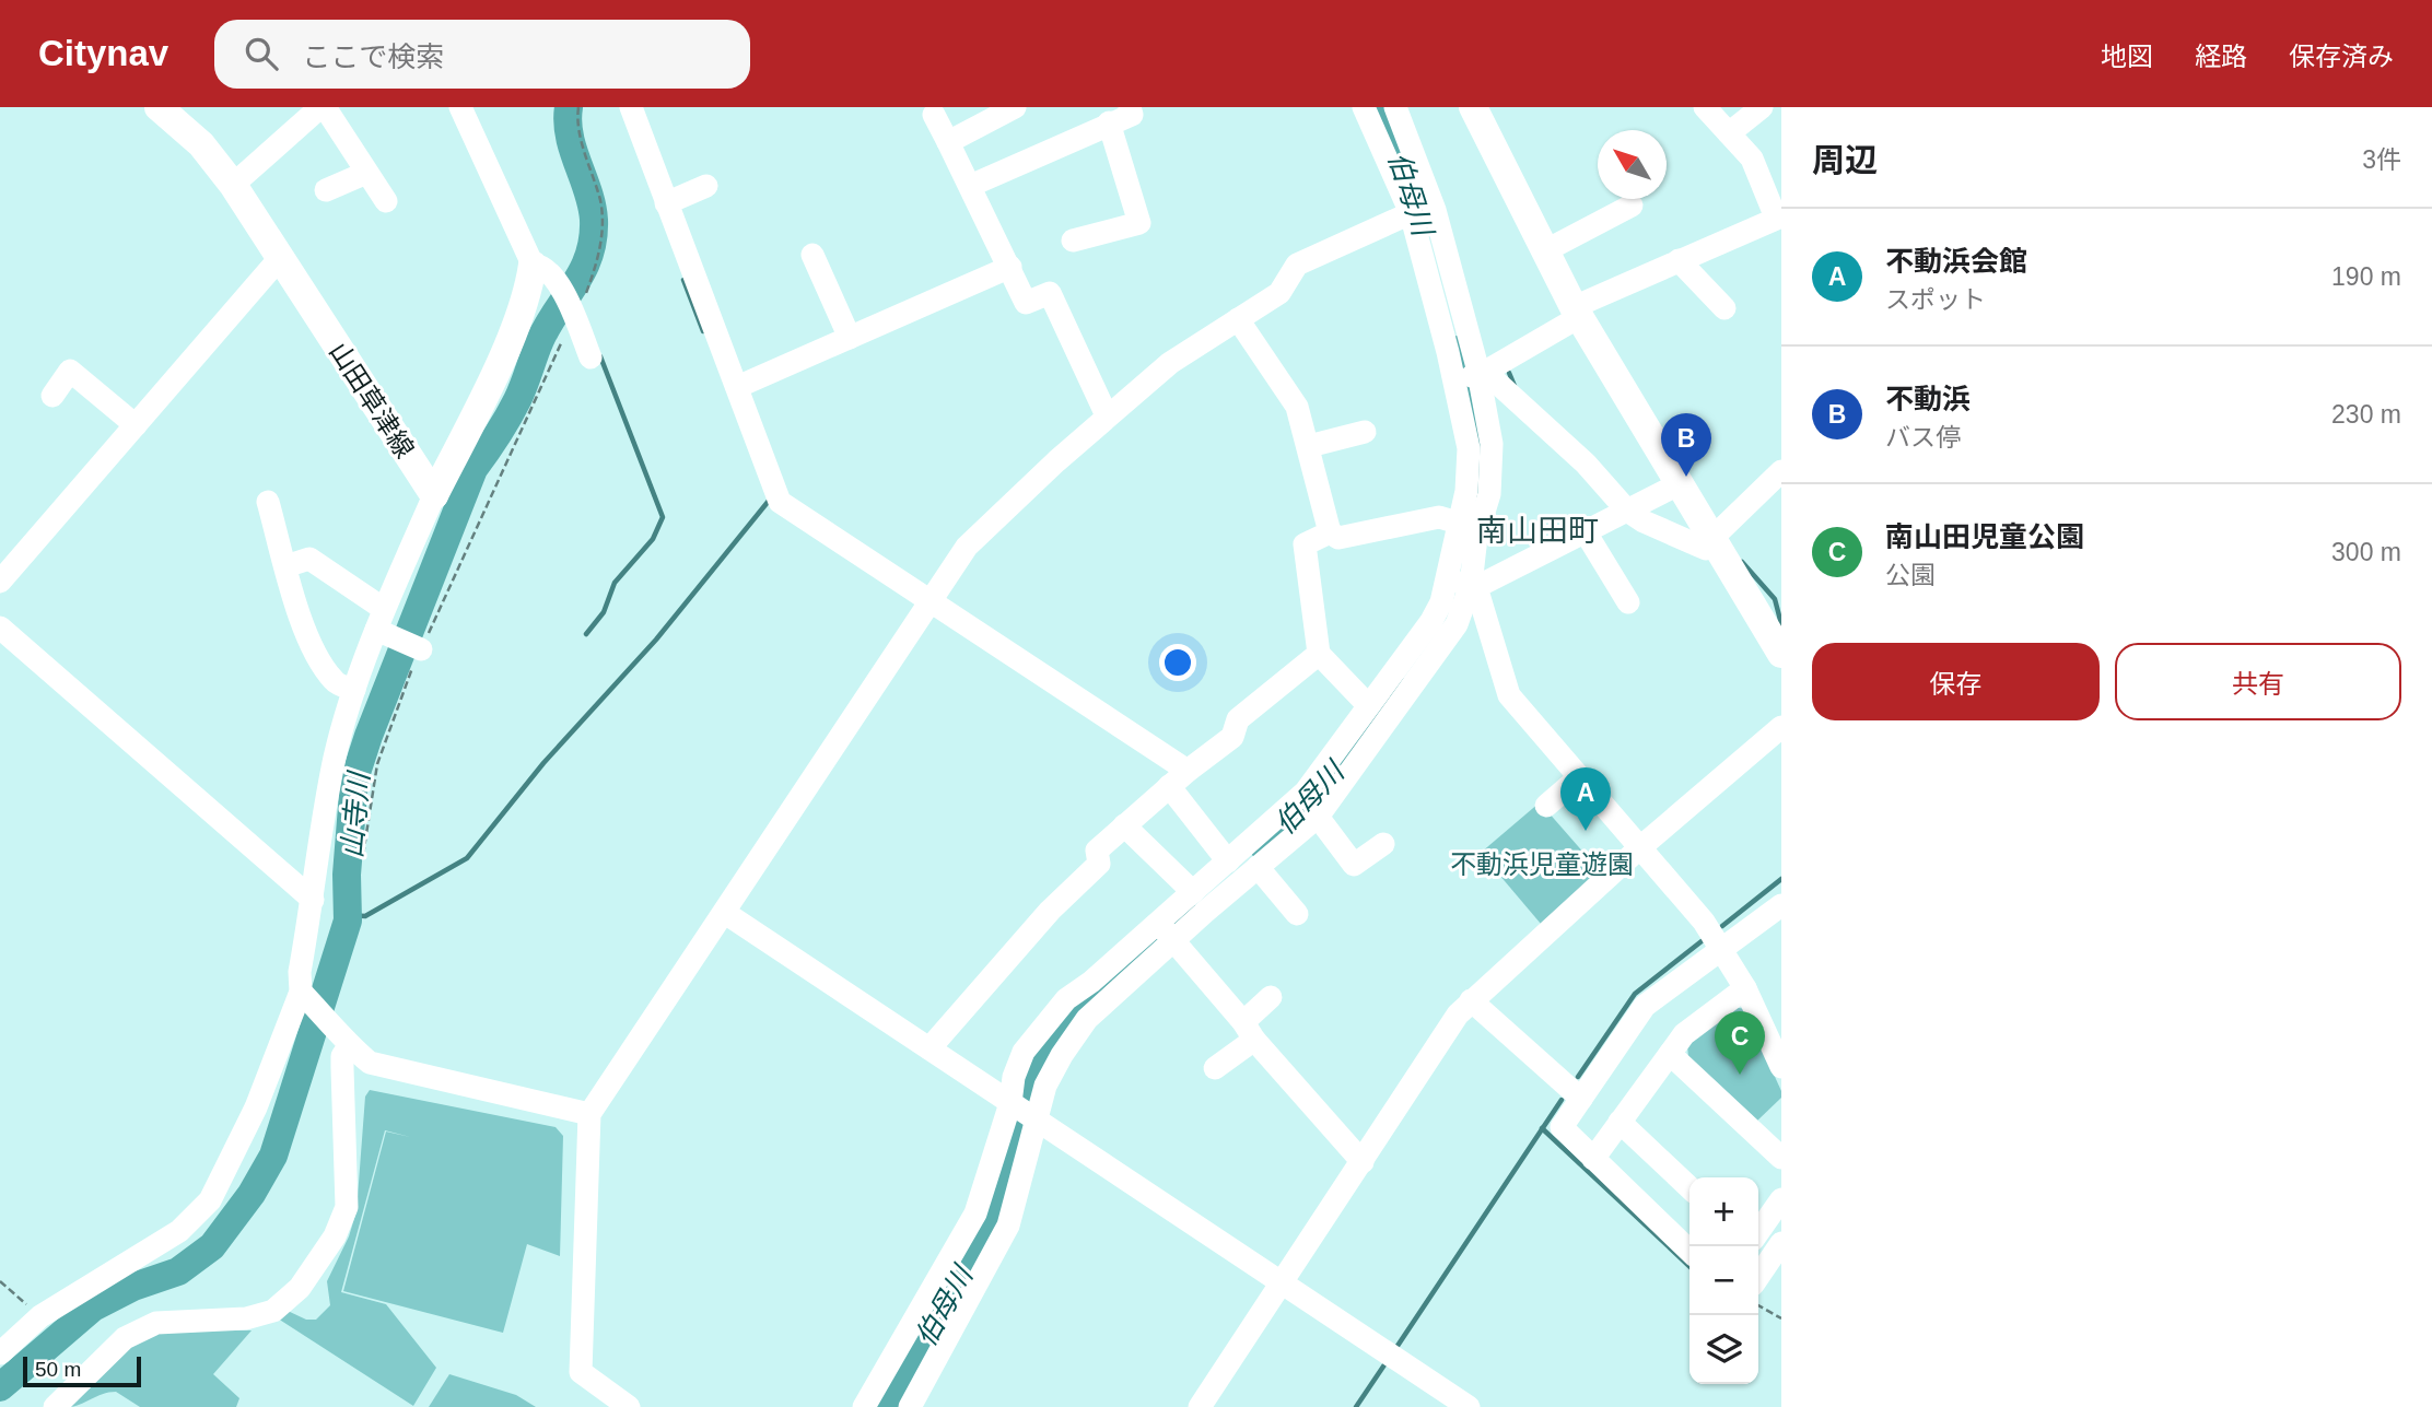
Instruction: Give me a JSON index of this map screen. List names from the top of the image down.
{
  "streets": {
    "main road": ["山田草津線"]
  },
  "districts": ["南山田町"],
  "water": ["伯母川", "山寺川"],
  "parks": ["不動浜児童遊園"],
  "scale_bar": "50 m",
  "north": "top left",
  "page": {
    "header": "Citynav",
    "search": "ここで検索",
    "nav": ["地図", "経路", "保存済み"],
    "heading": ["周辺", "3件"],
    "list": [
      {
        "mark": "A",
        "name": "不動浜会館",
        "note": "スポット",
        "value": "190 m"
      },
      {
        "mark": "B",
        "name": "不動浜",
        "note": "バス停",
        "value": "230 m"
      },
      {
        "mark": "C",
        "name": "南山田児童公園",
        "note": "公園",
        "value": "300 m"
      }
    ],
    "pins": ["B", "A", "C"],
    "buttons": ["保存", "共有"],
    "map_buttons": ["+", "−"],
    "scale": "50 m"
  }
}
